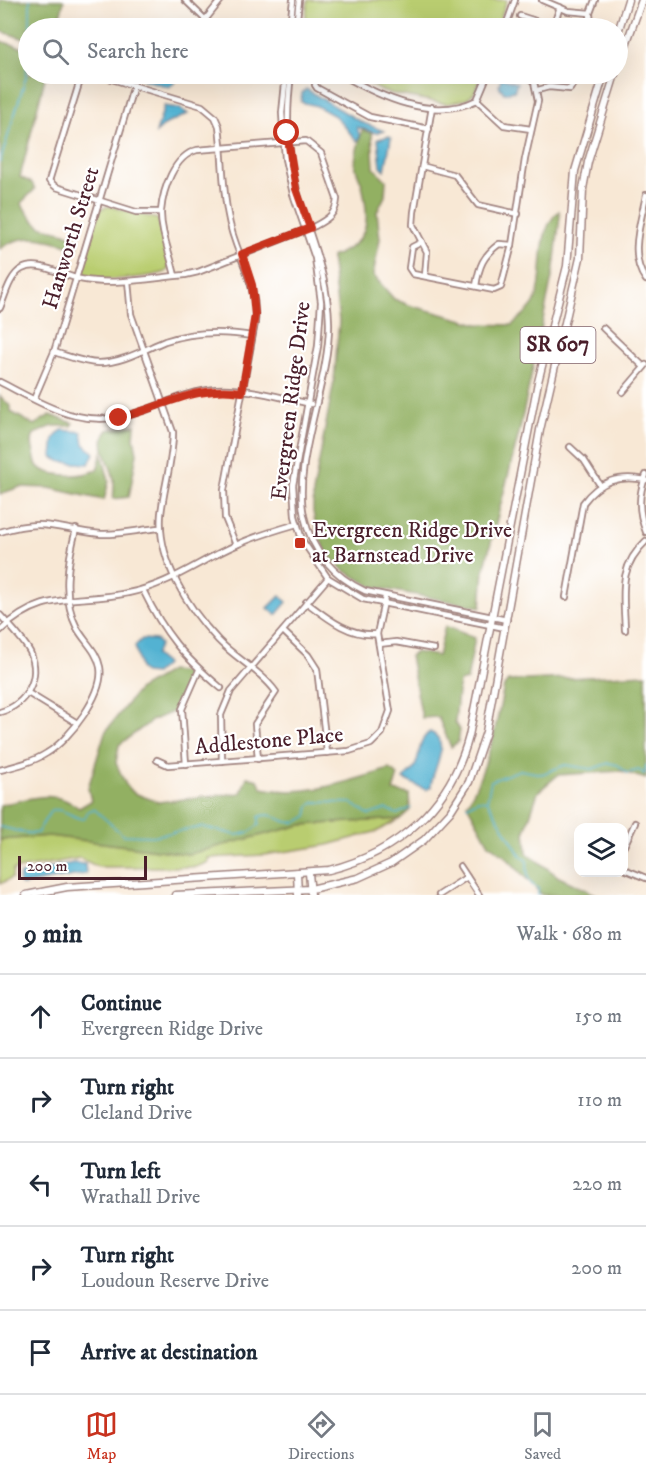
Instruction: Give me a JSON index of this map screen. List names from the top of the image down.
{
  "streets": {
    "main road": ["SR 607"],
    "street": ["Hanworth Street", "Evergreen Ridge Drive", "Addlestone Place"]
  },
  "crossings": [
    ["SR 607", "Evergreen Ridge Drive"],
    ["Evergreen Ridge Drive", "Addlestone Place"]
  ],
  "places": {
    "transit": ["Evergreen Ridge Drive at Barnstead Drive"]
  },
  "scale_bar": "200 m",
  "page": {
    "search": "Search here",
    "scale": "200 m",
    "heading": ["9 min", "Walk · 680 m"],
    "list": [
      ["Continue", "Evergreen Ridge Drive", "150 m"],
      ["Turn right", "Cleland Drive", "110 m"],
      ["Turn left", "Wrathall Drive", "220 m"],
      ["Turn right", "Loudoun Reserve Drive", "200 m"],
      "Arrive at destination"
    ],
    "nav": ["Map", "Directions", "Saved"]
  }
}
